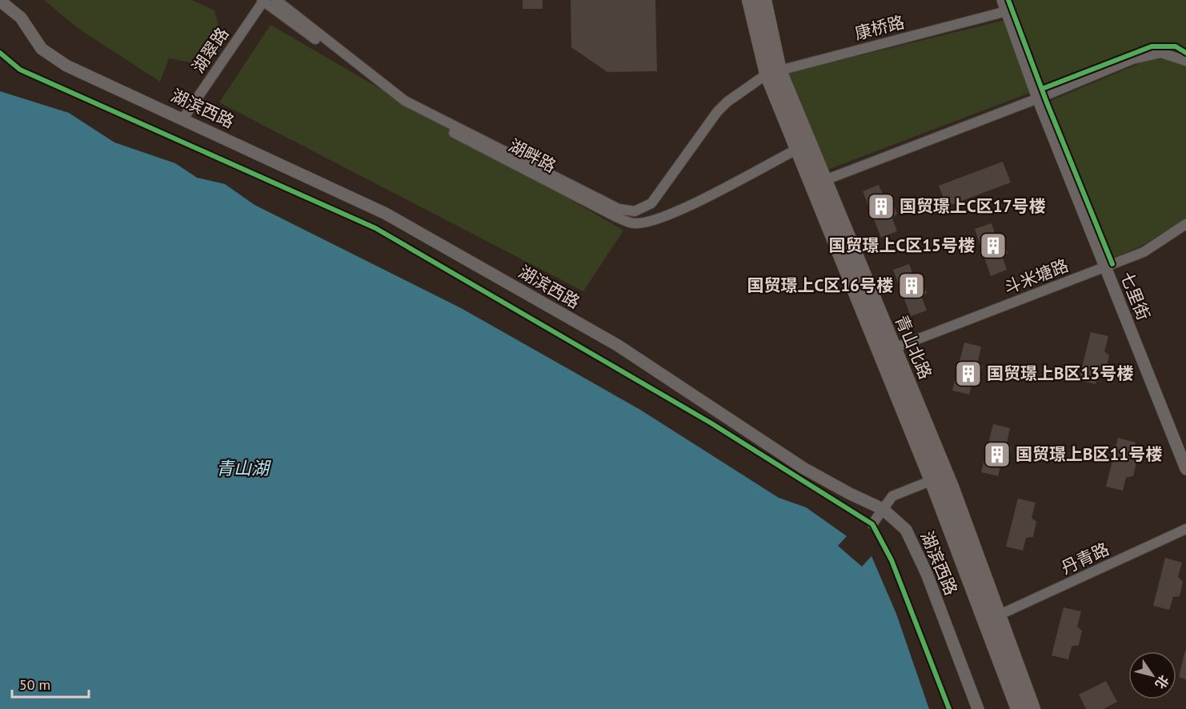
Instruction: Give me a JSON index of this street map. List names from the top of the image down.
{
  "streets": {
    "main road": ["青山北路"],
    "street": [
      "康桥路",
      "湖翠路",
      "湖滨西路",
      "湖畔路",
      "斗米塘路",
      "七里街",
      "丹青路"
    ]
  },
  "crossings": [
    ["康桥路", "湖畔路"],
    ["康桥路", "七里街"],
    ["康桥路", "青山北路"],
    ["湖翠路", "湖滨西路"],
    ["湖翠路", "湖畔路"],
    ["湖畔路", "青山北路"],
    ["斗米塘路", "七里街"],
    ["斗米塘路", "青山北路"],
    ["青山北路", "丹青路"]
  ],
  "water": ["青山湖"],
  "places": {
    "building": [
      "国贸璟上C区17号楼",
      "国贸璟上C区15号楼",
      "国贸璟上C区16号楼",
      "国贸璟上B区13号楼",
      "国贸璟上B区11号楼"
    ]
  },
  "scale_bar": "50 m",
  "north": "bottom right"
}
